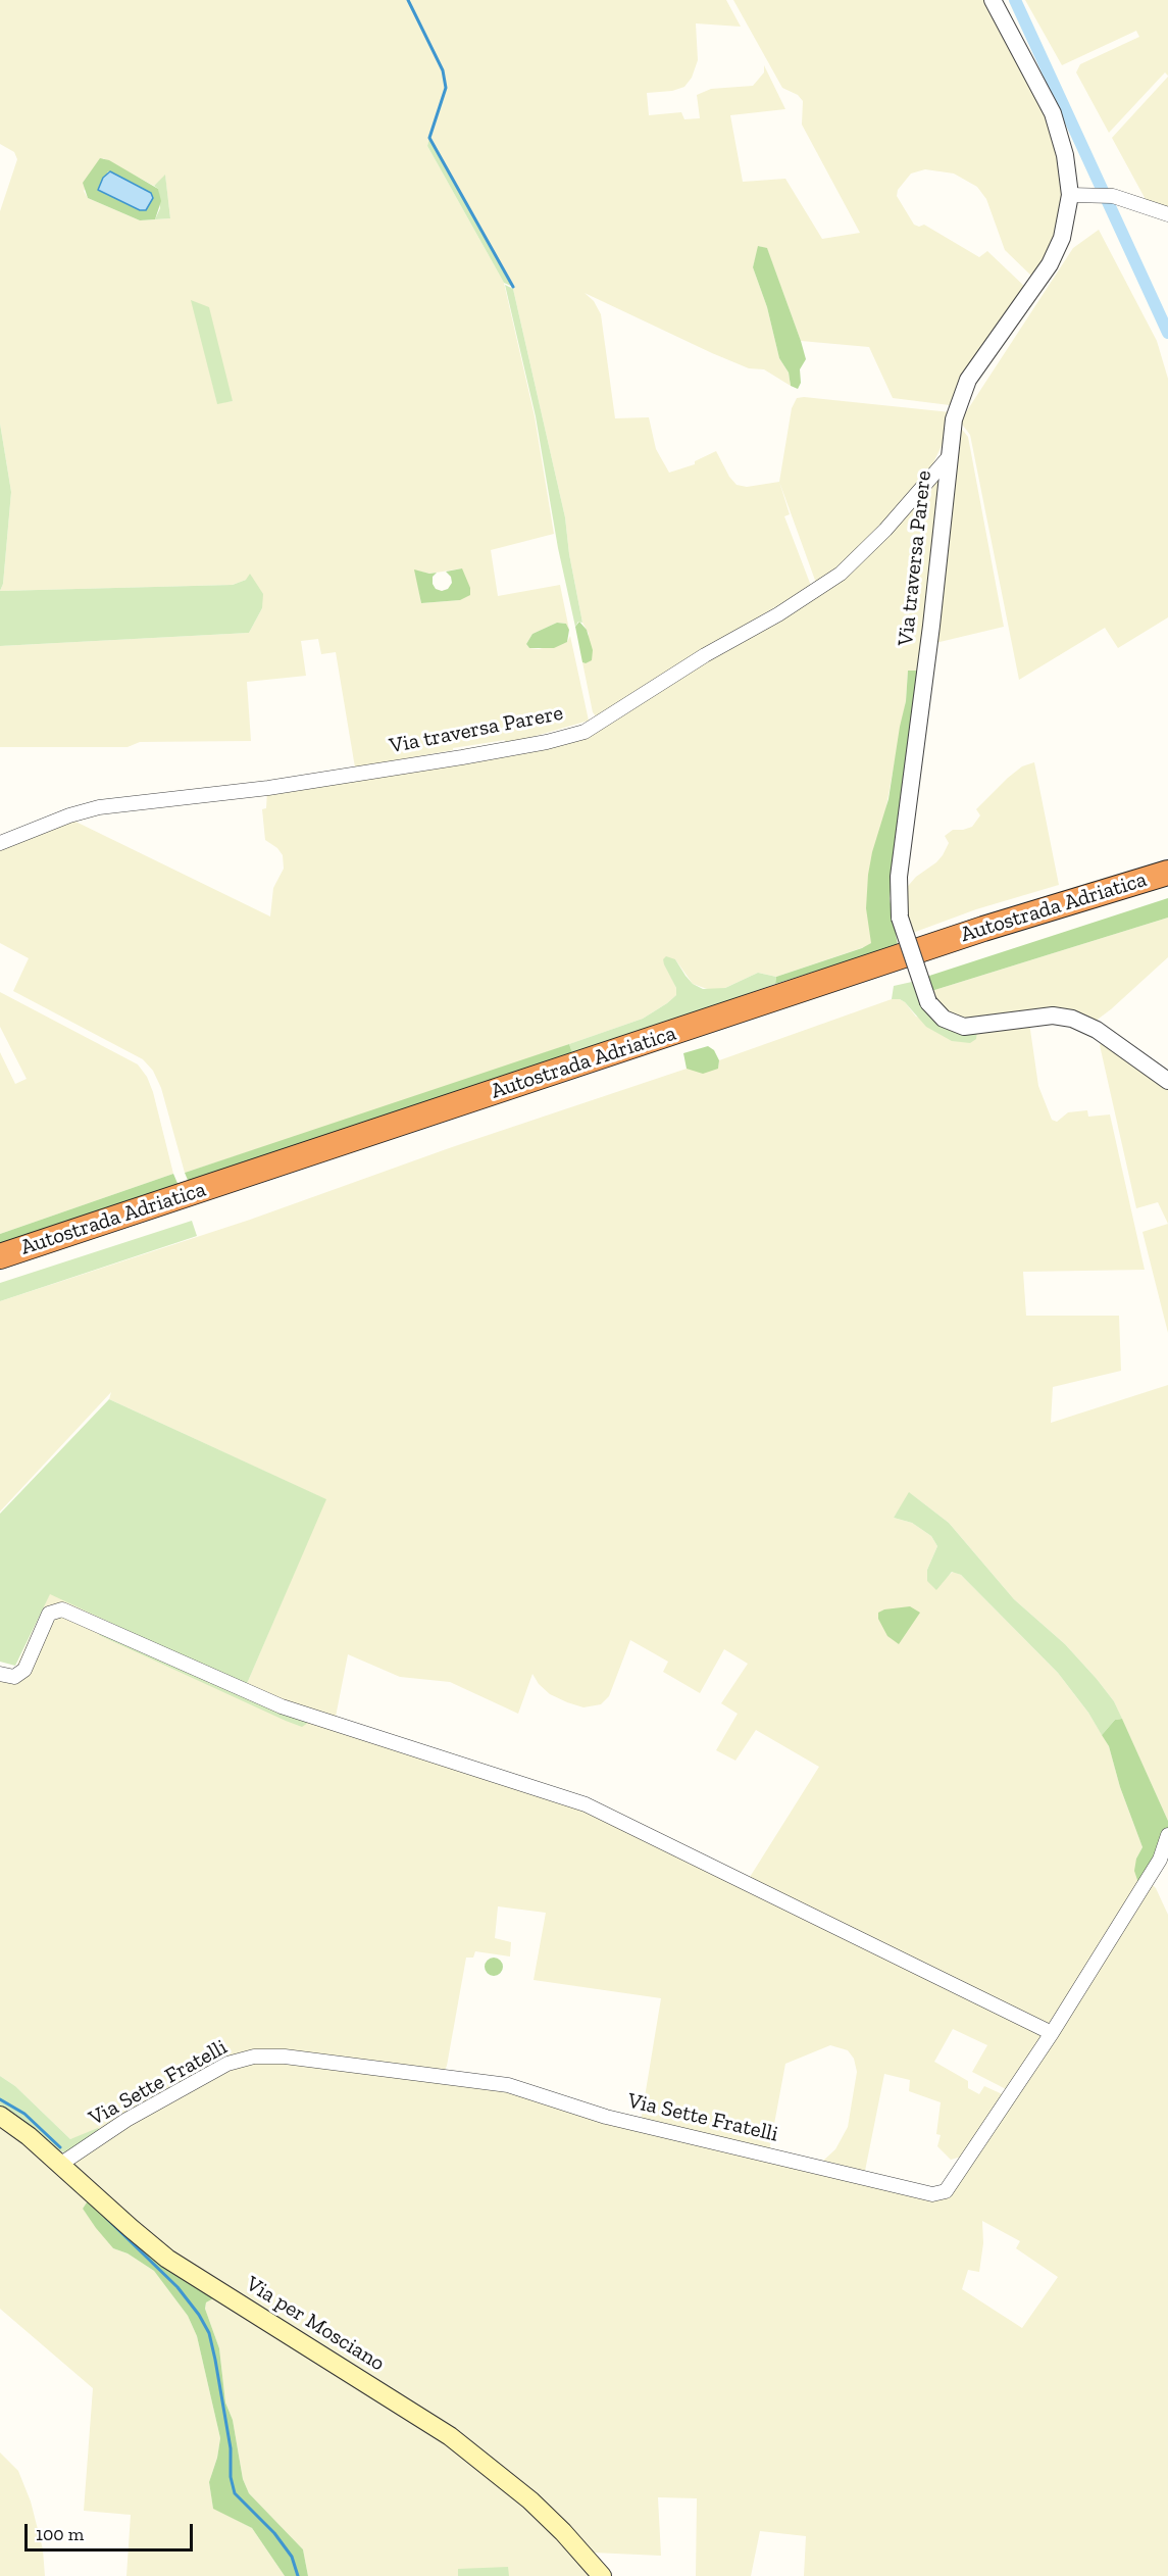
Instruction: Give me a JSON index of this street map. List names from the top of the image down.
{
  "streets": {
    "highway": ["Autostrada Adriatica"],
    "main road": ["Via per Mosciano"],
    "street": ["Via traversa Parere", "Via Sette Fratelli"]
  },
  "crossings": [
    ["Via Sette Fratelli", "Via per Mosciano"]
  ],
  "scale_bar": "100 m"
}
